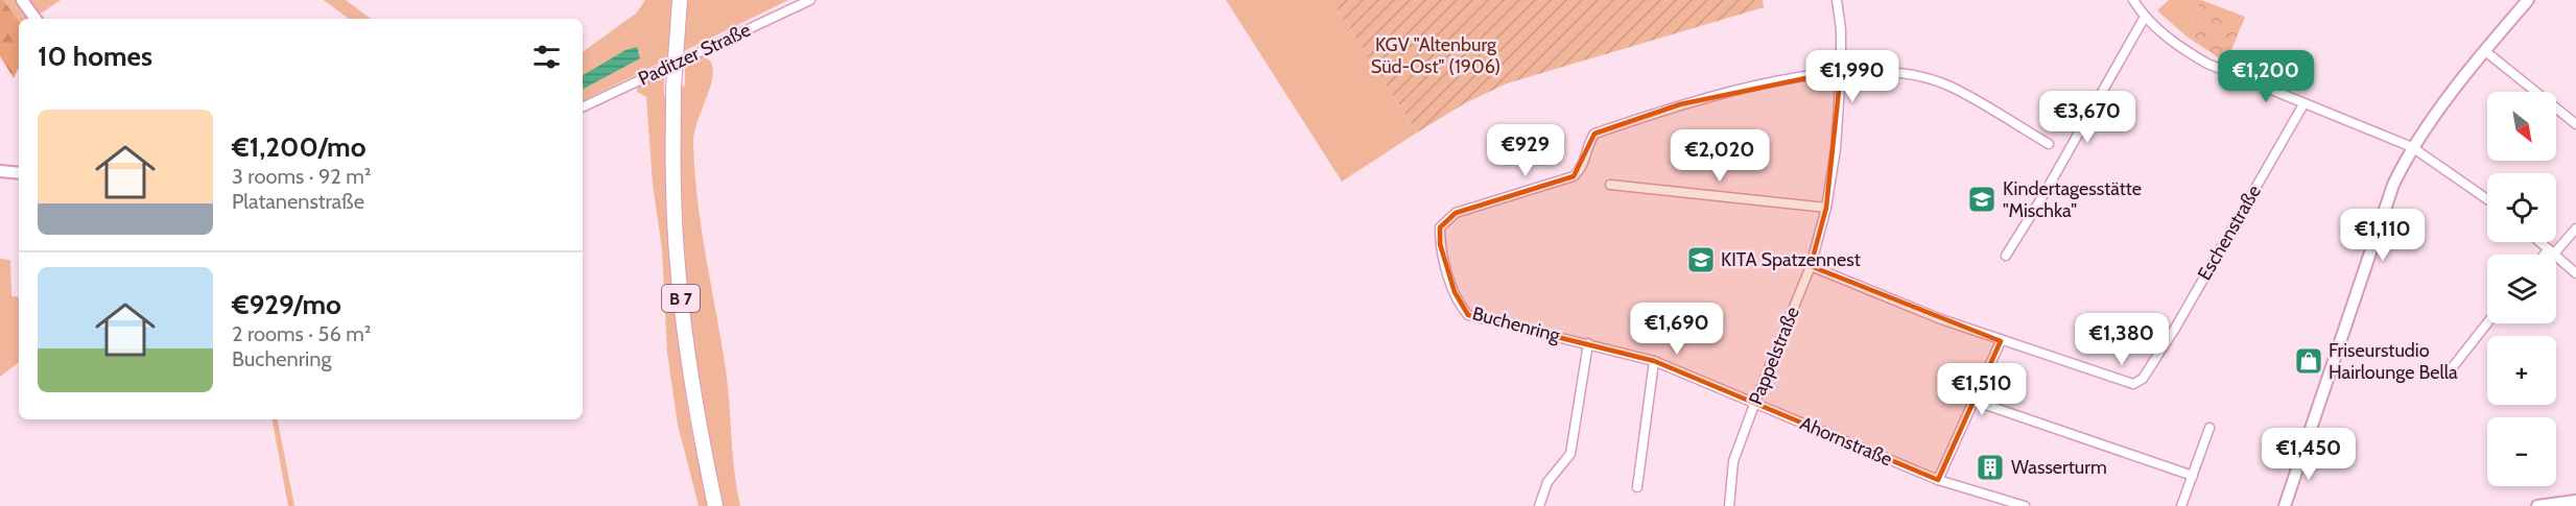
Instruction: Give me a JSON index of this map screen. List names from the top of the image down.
{
  "streets": {
    "highway": ["B 7"],
    "street": [
      "Paditzer Straße",
      "Eschenstraße",
      "Buchenring",
      "Pappelstraße",
      "Ahornstraße"
    ]
  },
  "crossings": [
    ["Eschenstraße", "Pappelstraße"],
    ["Buchenring", "Pappelstraße"],
    ["Buchenring", "Ahornstraße"],
    ["Pappelstraße", "Ahornstraße"]
  ],
  "parks": ["KGV \"Altenburg Süd-Ost\" (1906)"],
  "places": {
    "school or university": ["Kindertagesstätte \"Mischka\"", "KITA Spatzennest"],
    "shop": ["Friseurstudio Hairlounge Bella"],
    "building": ["Wasserturm"]
  },
  "north": "bottom right",
  "page": {
    "heading": "10 homes",
    "price": [
      "€1,990",
      "€1,200",
      "€3,670",
      "€929",
      "€2,020",
      "€1,110",
      "€1,690",
      "€1,380",
      "€1,510",
      "€1,450"
    ],
    "map_buttons": ["+", "−"],
    "list": [
      {
        "name": "€1,200/mo",
        "note": "3 rooms · 92 m² · Platanenstraße"
      },
      {
        "name": "€929/mo",
        "note": "2 rooms · 56 m² · Buchenring"
      }
    ]
  }
}
